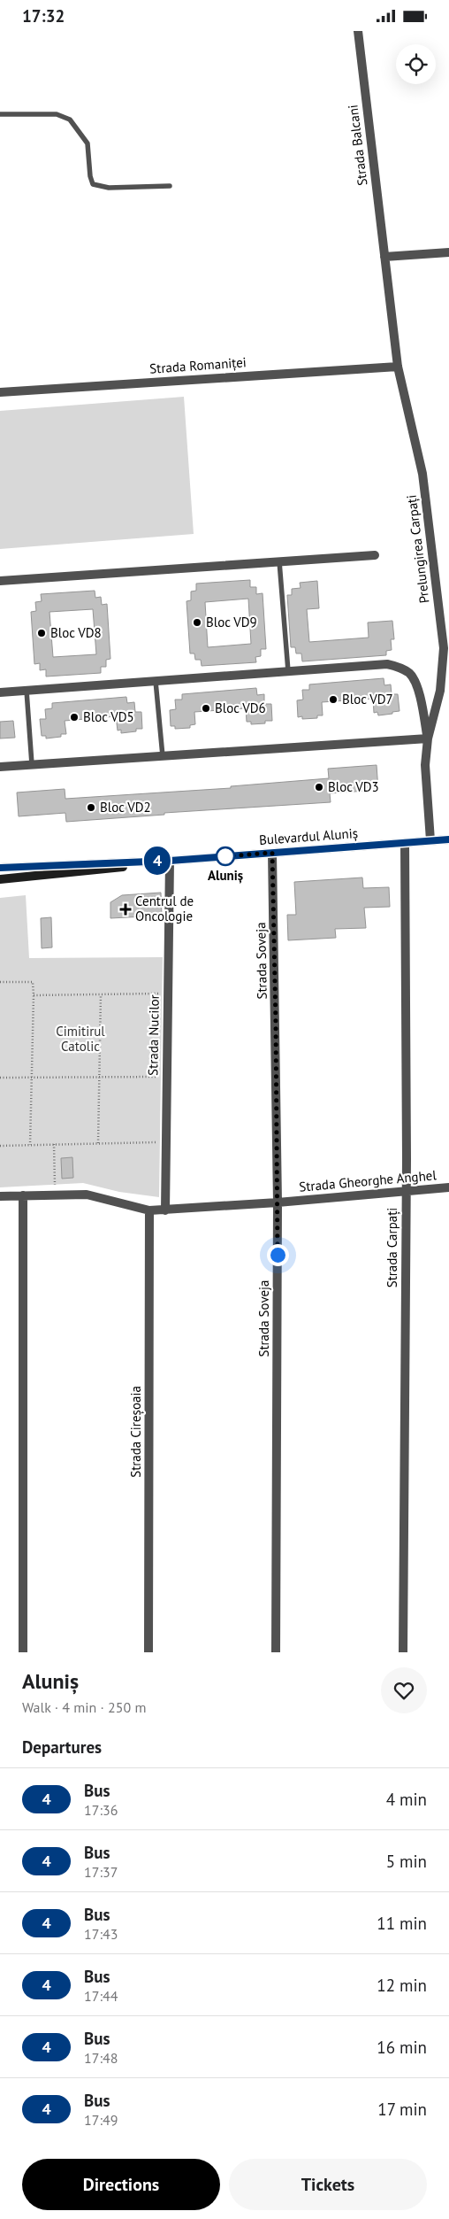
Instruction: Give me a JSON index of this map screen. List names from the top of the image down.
{
  "streets": {
    "main road": ["Bulevardul Aluniș"],
    "street": [
      "Strada Balcani",
      "Strada Romaniței",
      "Prelungirea Carpați",
      "Strada Soveja",
      "Strada Nucilor",
      "Strada Gheorghe Anghel",
      "Strada Carpați",
      "Strada Cireșoaia"
    ]
  },
  "crossings": [
    ["Strada Balcani", "Prelungirea Carpați"],
    ["Strada Romaniței", "Prelungirea Carpați"],
    ["Prelungirea Carpați", "Bulevardul Aluniș"],
    ["Bulevardul Aluniș", "Strada Soveja"],
    ["Bulevardul Aluniș", "Strada Nucilor"],
    ["Bulevardul Aluniș", "Strada Carpați"],
    ["Strada Soveja", "Strada Gheorghe Anghel"],
    ["Strada Nucilor", "Strada Gheorghe Anghel"],
    ["Strada Gheorghe Anghel", "Strada Carpați"],
    ["Strada Gheorghe Anghel", "Strada Cireșoaia"]
  ],
  "parks": ["Cimitirul Catolic"],
  "places": {
    "other": [
      "Bloc VD9",
      "Bloc VD8",
      "Bloc VD7",
      "Bloc VD6",
      "Bloc VD5",
      "Bloc VD3",
      "Bloc VD2",
      "Aluniș"
    ],
    "health": ["Centrul de Oncologie"]
  },
  "lines": ["bus line 4"],
  "page": {
    "status": "17:32",
    "on_map": "4",
    "heading": [
      ["Aluniș", "Walk · 4 min · 250 m"],
      "Departures"
    ],
    "list": [
      {
        "mark": "4",
        "name": "Bus",
        "note": "17:36",
        "value": "4 min"
      },
      {
        "mark": "4",
        "name": "Bus",
        "note": "17:37",
        "value": "5 min"
      },
      {
        "mark": "4",
        "name": "Bus",
        "note": "17:43",
        "value": "11 min"
      },
      {
        "mark": "4",
        "name": "Bus",
        "note": "17:44",
        "value": "12 min"
      },
      {
        "mark": "4",
        "name": "Bus",
        "note": "17:48",
        "value": "16 min"
      },
      {
        "mark": "4",
        "name": "Bus",
        "note": "17:49",
        "value": "17 min"
      }
    ],
    "buttons": ["Directions", "Tickets"]
  }
}
